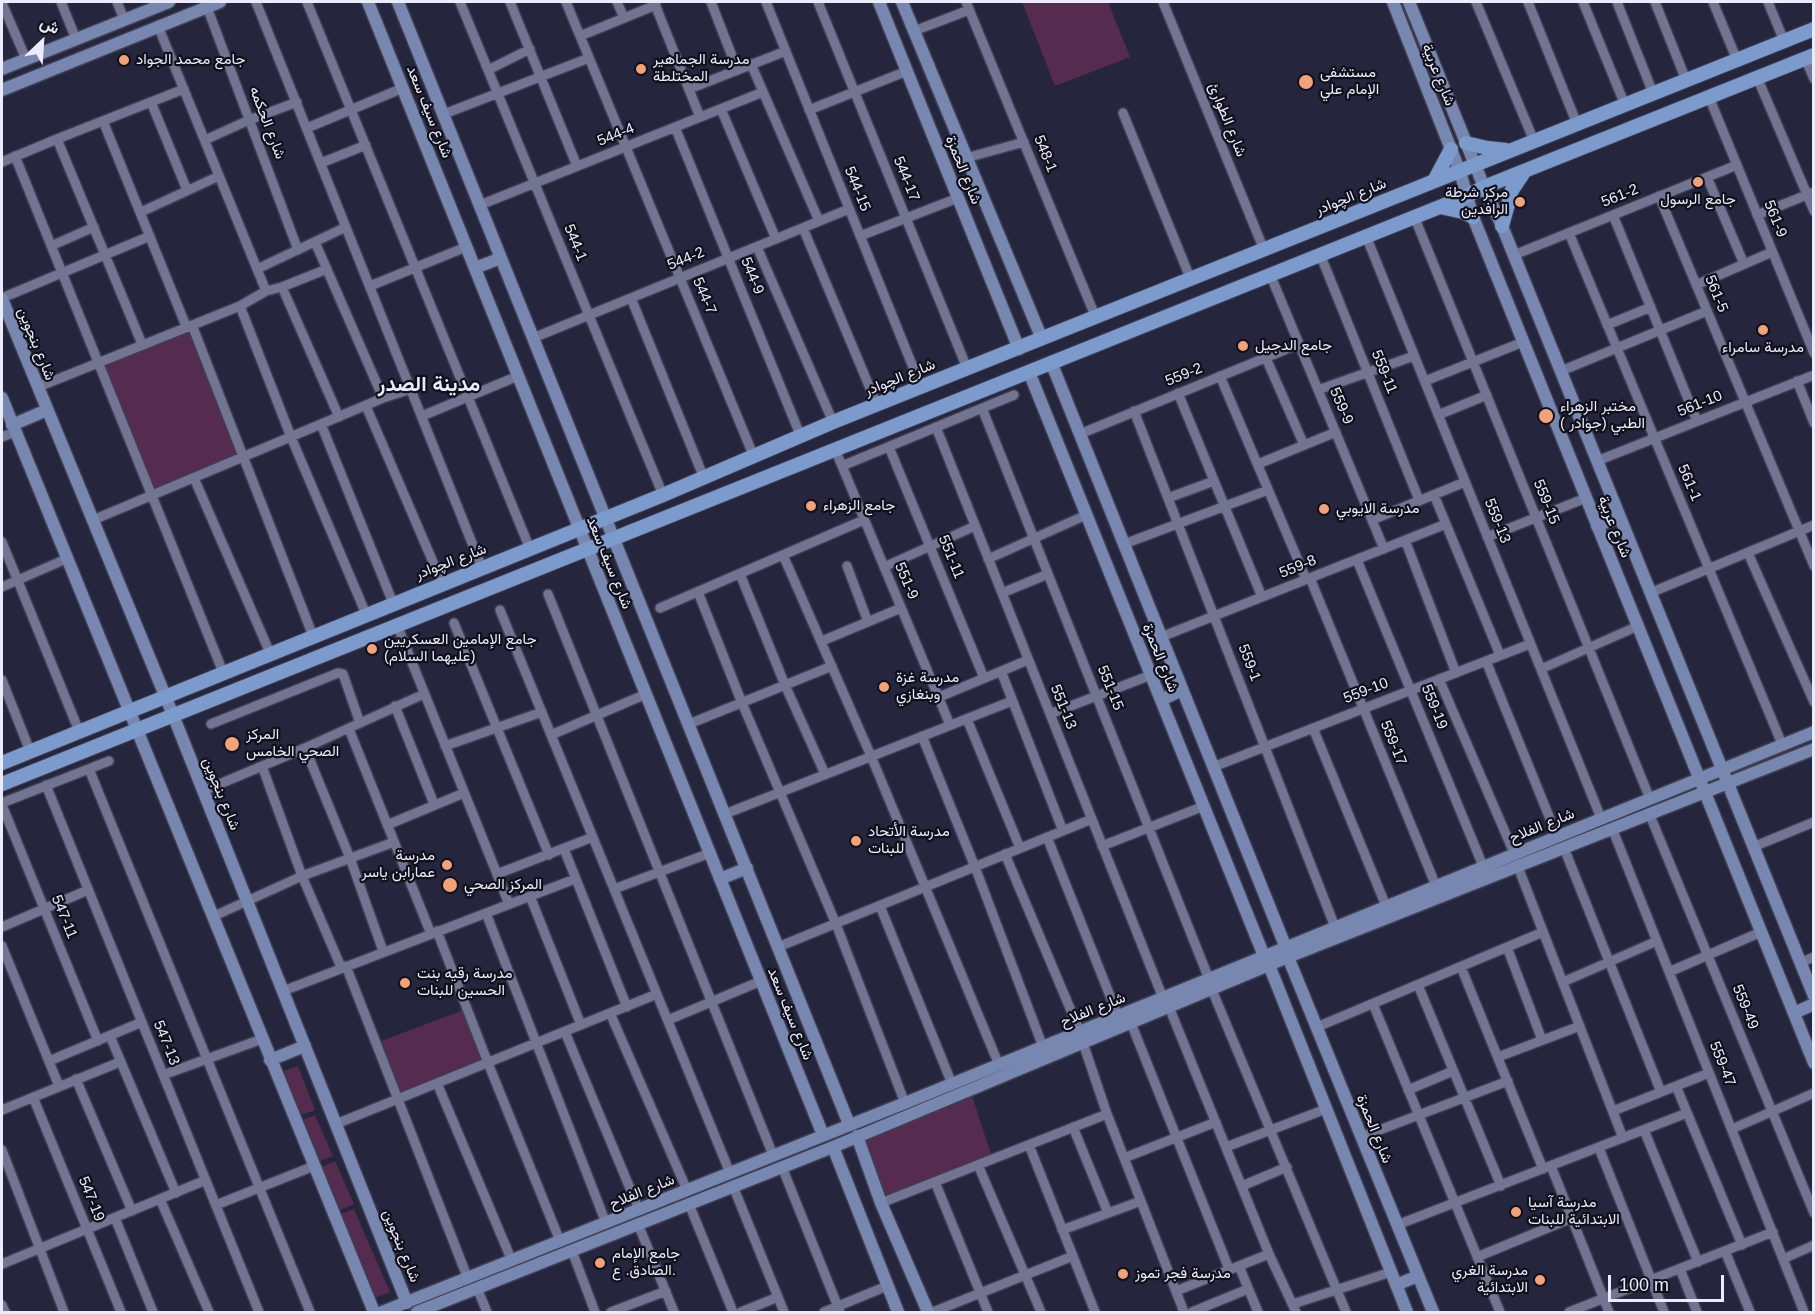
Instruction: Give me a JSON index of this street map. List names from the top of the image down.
{
  "streets": {
    "main road": ["شارع الچوادر"],
    "street": [
      "شارع عربية",
      "شارع سيف سعد",
      "شارع الطوارئ",
      "شارع الحكمه",
      "544-4",
      "548-1",
      "شارع الحمزة",
      "544-17",
      "544-15",
      "561-2",
      "561-9",
      "544-1",
      "544-2",
      "544-9",
      "561-5",
      "544-7",
      "شارع بنجوين",
      "559-11",
      "559-2",
      "561-10",
      "559-9",
      "561-1",
      "559-15",
      "559-13",
      "551-11",
      "559-8",
      "551-9",
      "559-1",
      "551-15",
      "559-10",
      "551-13",
      "559-19",
      "559-17",
      "شارع الفلاح",
      "547-11",
      "559-49",
      "547-13",
      "559-47",
      "547-19"
    ]
  },
  "crossings": [
    ["شارع عربية", "561-2"],
    ["شارع عربية", "شارع الچوادر"],
    ["شارع عربية", "561-10"],
    ["شارع عربية", "شارع الفلاح"],
    ["شارع سيف سعد", "544-4"],
    ["شارع سيف سعد", "شارع الچوادر"],
    ["شارع سيف سعد", "544-2"],
    ["شارع سيف سعد", "شارع الفلاح"],
    ["شارع الطوارئ", "شارع الچوادر"],
    ["544-4", "544-1"],
    ["544-4", "544-9"],
    ["544-4", "544-7"],
    ["548-1", "شارع الچوادر"],
    ["شارع الحمزة", "شارع الچوادر"],
    ["شارع الحمزة", "559-2"],
    ["شارع الحمزة", "559-8"],
    ["شارع الحمزة", "559-10"],
    ["شارع الحمزة", "شارع الفلاح"],
    ["544-17", "شارع الچوادر"],
    ["544-15", "شارع الچوادر"],
    ["544-15", "544-2"],
    ["561-2", "561-9"],
    ["561-2", "561-5"],
    ["561-2", "561-1"],
    ["شارع الچوادر", "544-1"],
    ["شارع الچوادر", "544-9"],
    ["شارع الچوادر", "544-7"],
    ["شارع الچوادر", "شارع بنجوين"],
    ["544-1", "544-2"],
    ["544-2", "544-9"],
    ["544-2", "544-7"],
    ["561-5", "561-10"],
    ["شارع بنجوين", "شارع الفلاح"],
    ["559-2", "559-9"],
    ["559-2", "559-1"],
    ["559-2", "559-17"],
    ["561-10", "561-1"],
    ["559-9", "559-8"],
    ["561-1", "شارع الفلاح"],
    ["559-15", "شارع الفلاح"],
    ["559-13", "559-10"],
    ["559-13", "شارع الفلاح"],
    ["559-8", "559-1"],
    ["559-8", "559-19"],
    ["559-8", "559-17"],
    ["559-1", "559-10"],
    ["559-1", "شارع الفلاح"],
    ["551-15", "شارع الفلاح"],
    ["559-10", "559-19"],
    ["559-10", "559-17"],
    ["551-13", "شارع الفلاح"],
    ["559-19", "شارع الفلاح"],
    ["559-17", "شارع الفلاح"],
    ["شارع الفلاح", "559-49"],
    ["شارع الفلاح", "559-47"]
  ],
  "districts": ["مدينة الصدر"],
  "places": [
    "جامع محمد الجواد",
    "مدرسة الجماهير المختلطة",
    "مستشفى الإمام علي",
    "جامع الرسول",
    "مركز شرطة الرافدين",
    "مدرسة سامراء",
    "جامع الدجيل",
    "مختبر الزهراء الطبي (جوادر )",
    "جامع الزهراء",
    "مدرسة الايوبي",
    "جامع الإمامين العسكريين (عليهما السلام)",
    "مدرسة غزة وبنغازي",
    "المركز الصحي الخامس",
    "مدرسة الأتحاد للبنات",
    "مدرسة عمارابن ياسر",
    "المركز الصحي",
    "مدرسة رقيه بنت الحسين للبنات",
    "مدرسة آسيا الابتدائية للبنات",
    "جامع الإمام الصادق. ع.",
    "مدرسة فجر تموز",
    "مدرسة الغري الابتدائية"
  ],
  "scale_bar": "100 m",
  "north": "top right"
}
